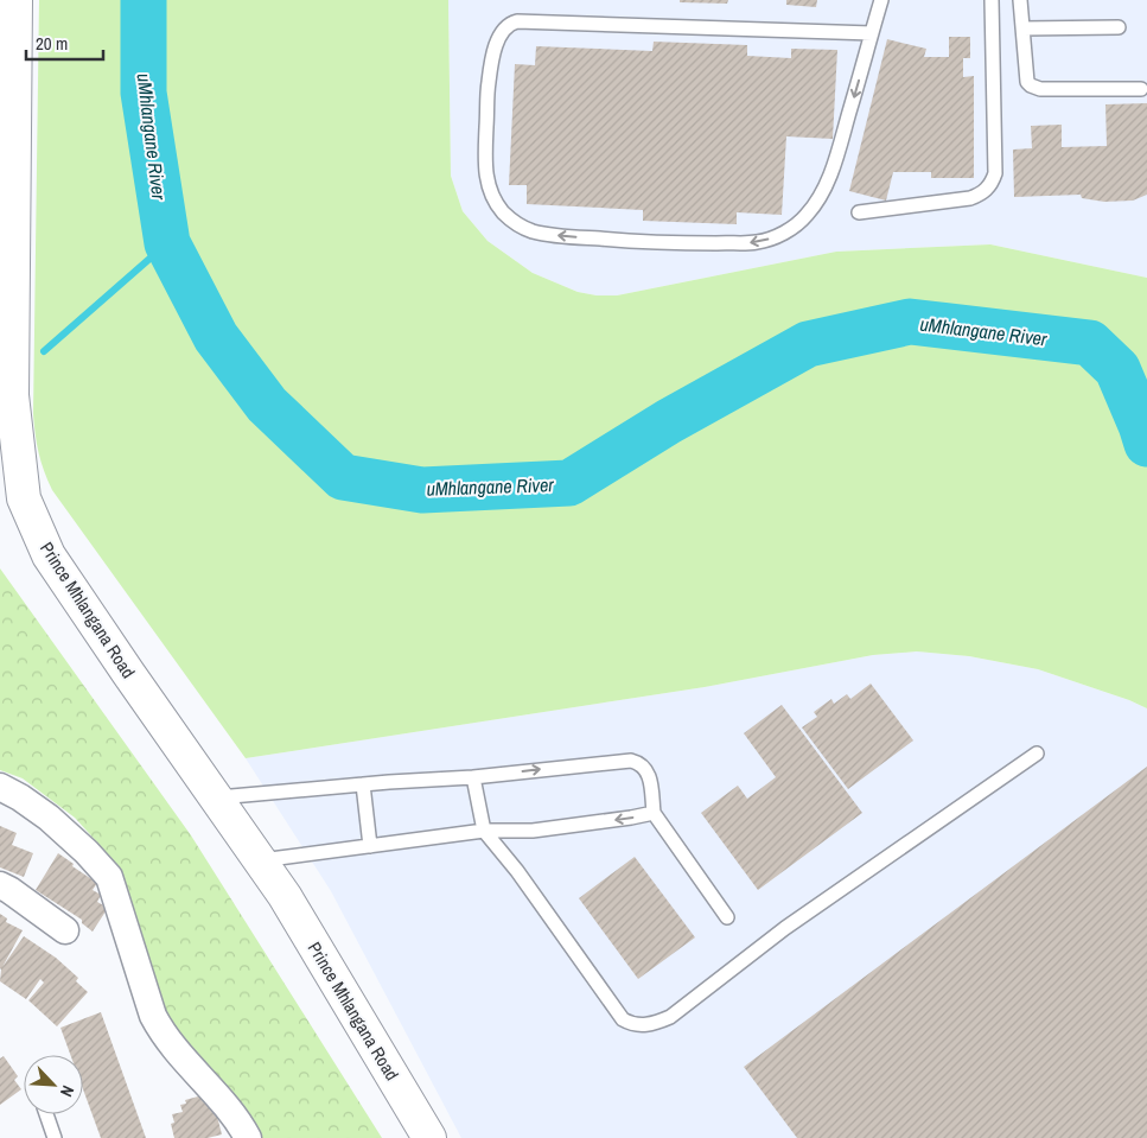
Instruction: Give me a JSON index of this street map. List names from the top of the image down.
{
  "streets": {
    "street": ["Prince Mhlangana Road"]
  },
  "water": ["uMhlangane River"],
  "scale_bar": "20 m",
  "north": "bottom right"
}
